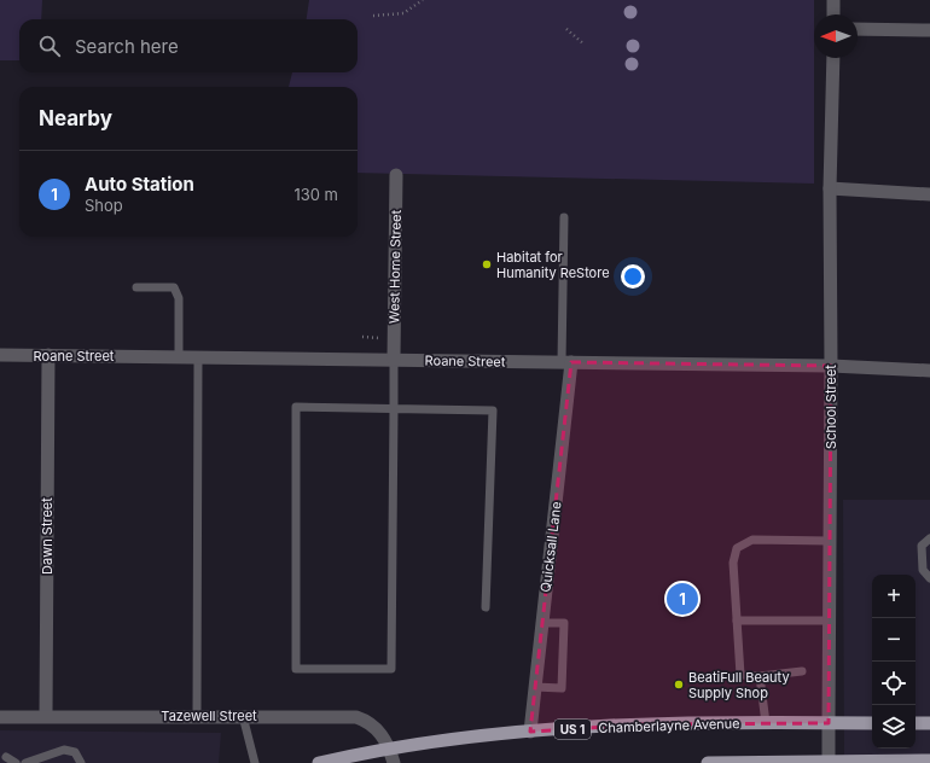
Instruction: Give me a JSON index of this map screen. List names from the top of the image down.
{
  "streets": {
    "main road": ["Chamberlayne Avenue", "US 1"],
    "street": [
      "West Home Street",
      "Roane Street",
      "School Street",
      "Dawn Street",
      "Quicksall Lane",
      "Tazewell Street"
    ]
  },
  "crossings": [
    ["West Home Street", "Roane Street"],
    ["Roane Street", "School Street"],
    ["Roane Street", "Dawn Street"],
    ["Roane Street", "Quicksall Lane"],
    ["School Street", "Chamberlayne Avenue"],
    ["Dawn Street", "Tazewell Street"],
    ["Quicksall Lane", "Chamberlayne Avenue"],
    ["Tazewell Street", "Chamberlayne Avenue"]
  ],
  "places": ["Habitat for Humanity ReStore", "BeatiFull Beauty Supply Shop"],
  "north": "left",
  "page": {
    "search": "Search here",
    "heading": "Nearby",
    "list": [
      {
        "mark": "1",
        "name": "Auto Station",
        "note": "Shop",
        "value": "130 m"
      }
    ],
    "map_buttons": ["+", "−"],
    "pins": "1"
  }
}
